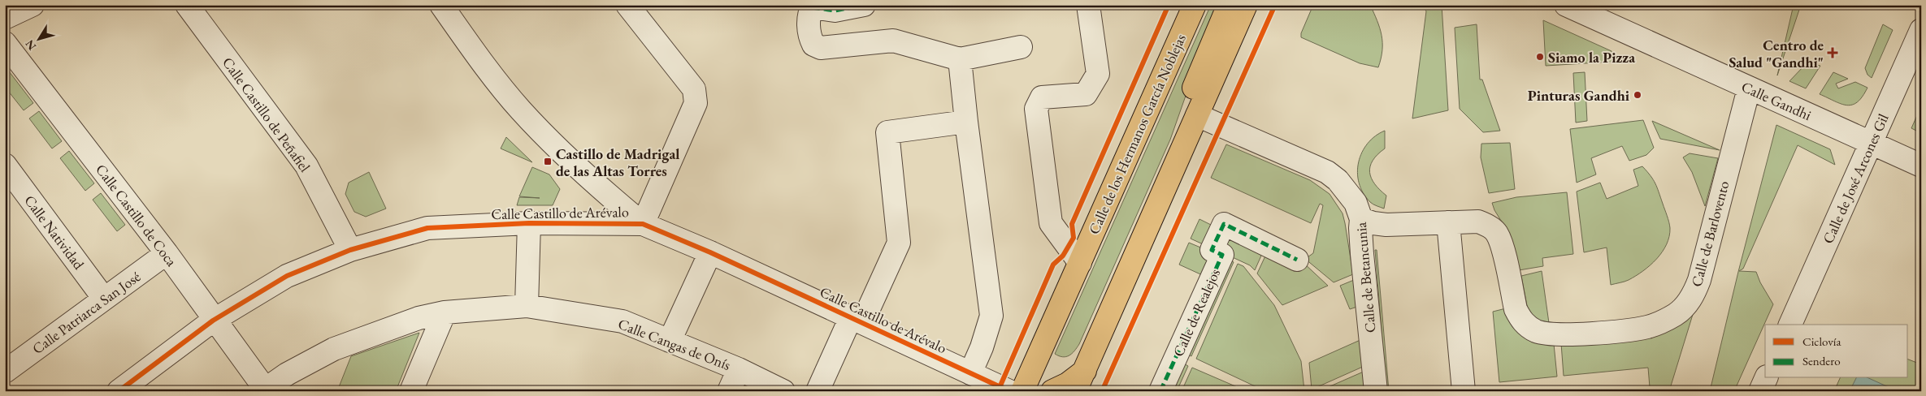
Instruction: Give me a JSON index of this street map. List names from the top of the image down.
{
  "streets": {
    "main road": ["Calle de los Hermanos García Noblejas"],
    "street": [
      "Calle Gandhi",
      "Calle Castillo de Peñafiel",
      "Calle de José Arcones Gil",
      "Calle Castillo de Arévalo",
      "Calle Castillo de Coca",
      "Calle Natividad",
      "Calle de Barlovento",
      "Calle de Betancunia",
      "Calle Patriarca San José",
      "Calle de Realejos",
      "Calle Cangas de Onís"
    ]
  },
  "crossings": [
    ["Calle Gandhi", "Calle de José Arcones Gil"],
    ["Calle Gandhi", "Calle de Barlovento"],
    ["Calle Castillo de Peñafiel", "Calle Castillo de Arévalo"],
    ["Calle Castillo de Arévalo", "Calle Castillo de Coca"],
    ["Calle Castillo de Arévalo", "Calle Cangas de Onís"],
    ["Calle Castillo de Coca", "Calle Patriarca San José"],
    ["Calle Castillo de Coca", "Calle Cangas de Onís"],
    ["Calle Natividad", "Calle Patriarca San José"],
    ["Calle de Barlovento", "Calle de Betancunia"]
  ],
  "places": {
    "health": ["Centro de Salud \"Gandhi\""],
    "other": ["Siamo la Pizza", "Pinturas Gandhi"],
    "transit": ["Castillo de Madrigal de las Altas Torres"]
  },
  "legend": ["Ciclovía", "Sendero"],
  "north": "bottom left"
}
